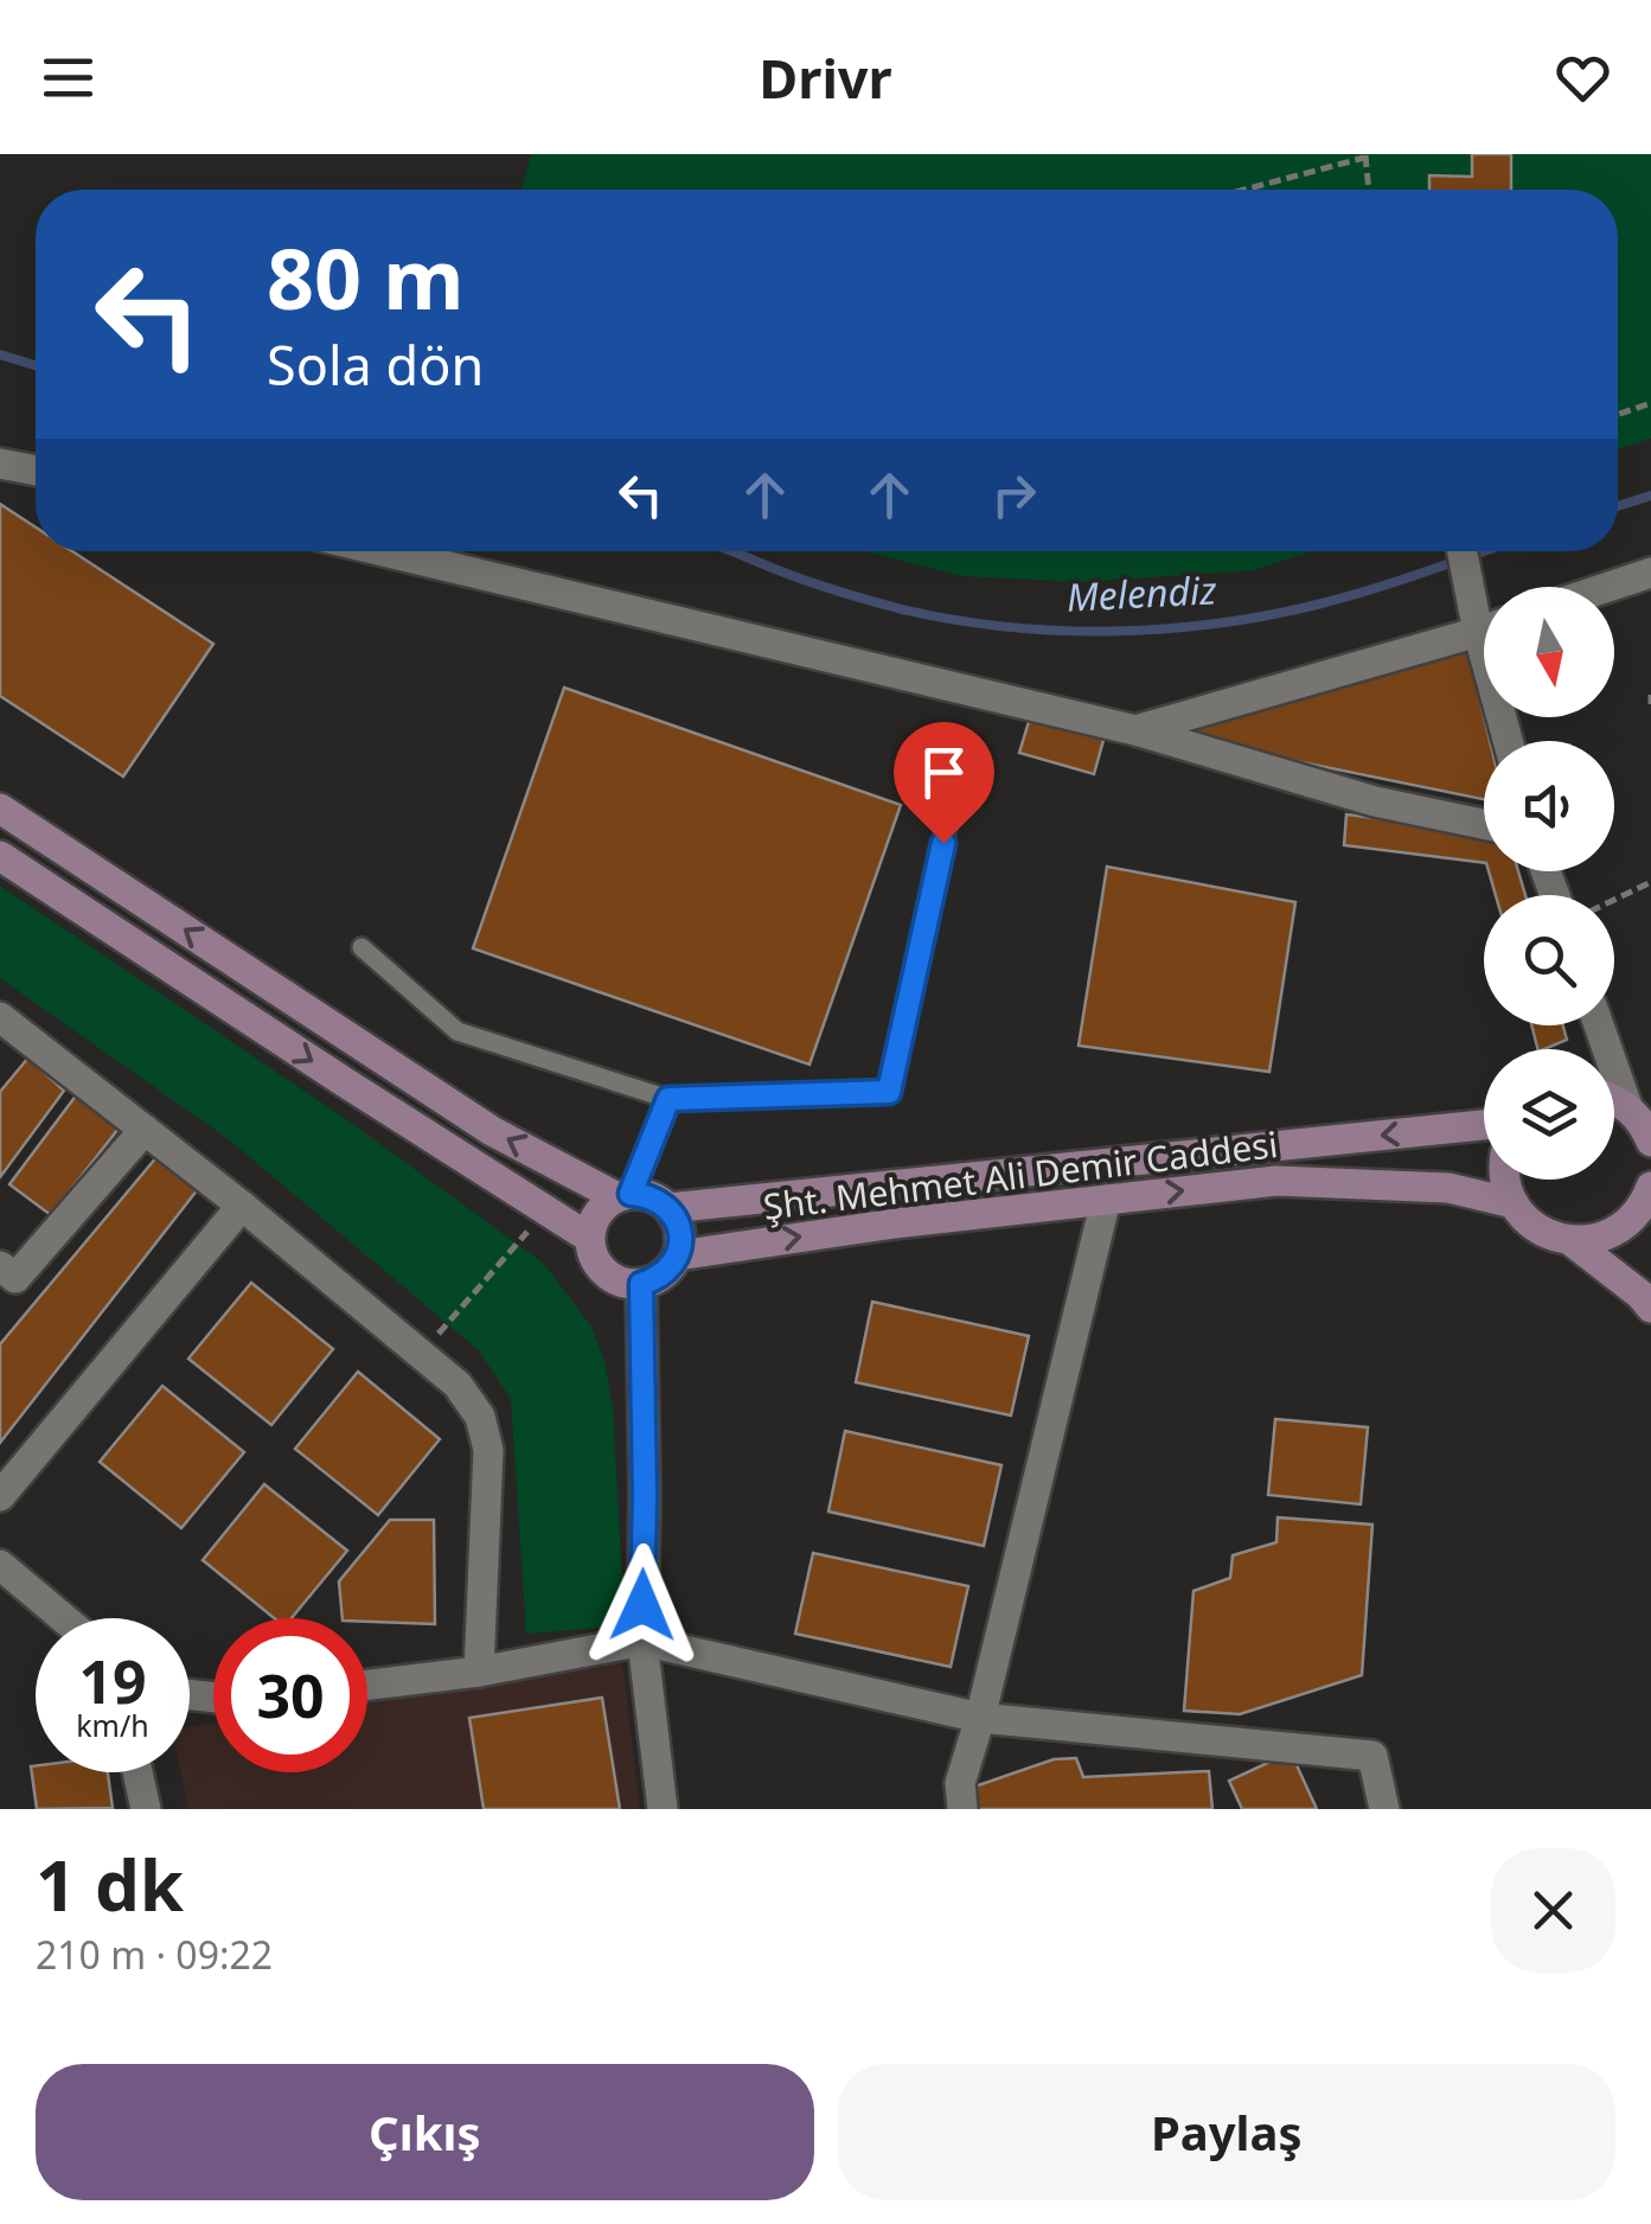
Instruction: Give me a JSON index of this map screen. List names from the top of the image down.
{
  "streets": {
    "main road": ["Şht. Mehmet Ali Demir Caddesi"]
  },
  "water": ["Melendiz"],
  "north": "bottom",
  "page": {
    "header": "Drivr",
    "turn": ["80 m", "Sola dön"],
    "speed": "19 km/h",
    "limit": "30",
    "heading": ["1 dk", "210 m · 09:22"],
    "buttons": ["Çıkış", "Paylaş"]
  }
}
